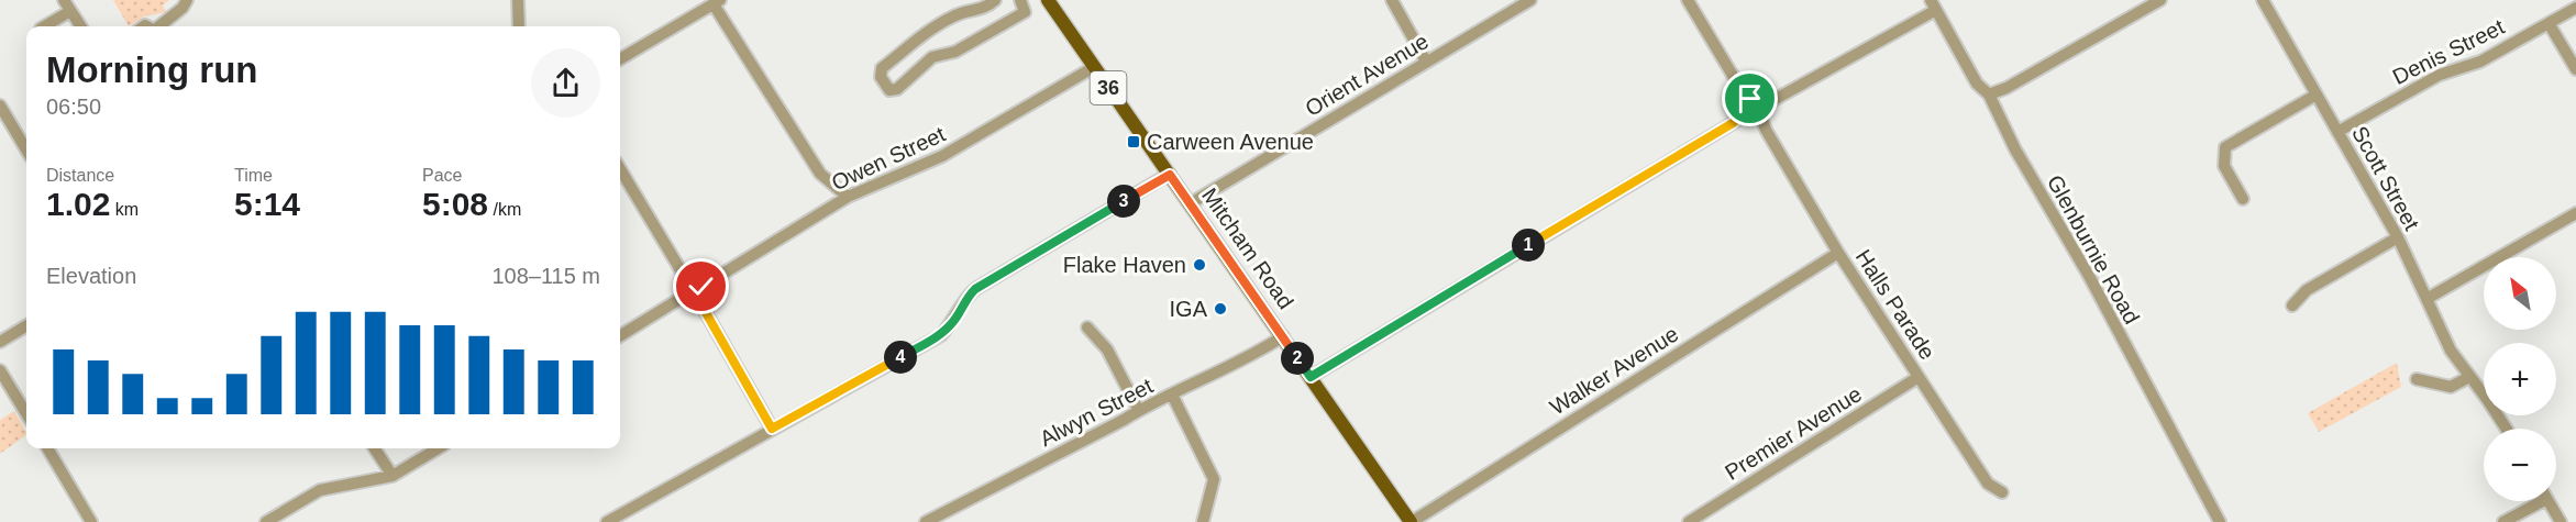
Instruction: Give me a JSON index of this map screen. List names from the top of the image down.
{
  "streets": {
    "main road": ["36", "Mitcham Road"],
    "street": [
      "Denis Street",
      "Orient Avenue",
      "Owen Street",
      "Scott Street",
      "Glenburnie Road",
      "Halls Parade",
      "Walker Avenue",
      "Alwyn Street",
      "Premier Avenue"
    ]
  },
  "crossings": [
    ["Denis Street", "Scott Street"],
    ["Orient Avenue", "Mitcham Road"],
    ["Owen Street", "Mitcham Road"],
    ["Mitcham Road", "Walker Avenue"],
    ["Mitcham Road", "Alwyn Street"],
    ["Halls Parade", "Walker Avenue"],
    ["Halls Parade", "Premier Avenue"]
  ],
  "places": {
    "transit": ["Carween Avenue"],
    "other": ["Flake Haven", "IGA"]
  },
  "north": "top left",
  "page": {
    "heading": ["Morning run", "06:50"],
    "stats": [
      ["Distance", "1.02 km"],
      ["Time", "5:14"],
      ["Pace", "5:08 /km"]
    ],
    "pins": [
      "3",
      "1",
      "4",
      "2"
    ],
    "chart": ["Elevation", "108–115 m"],
    "map_buttons": ["+", "−"]
  }
}
